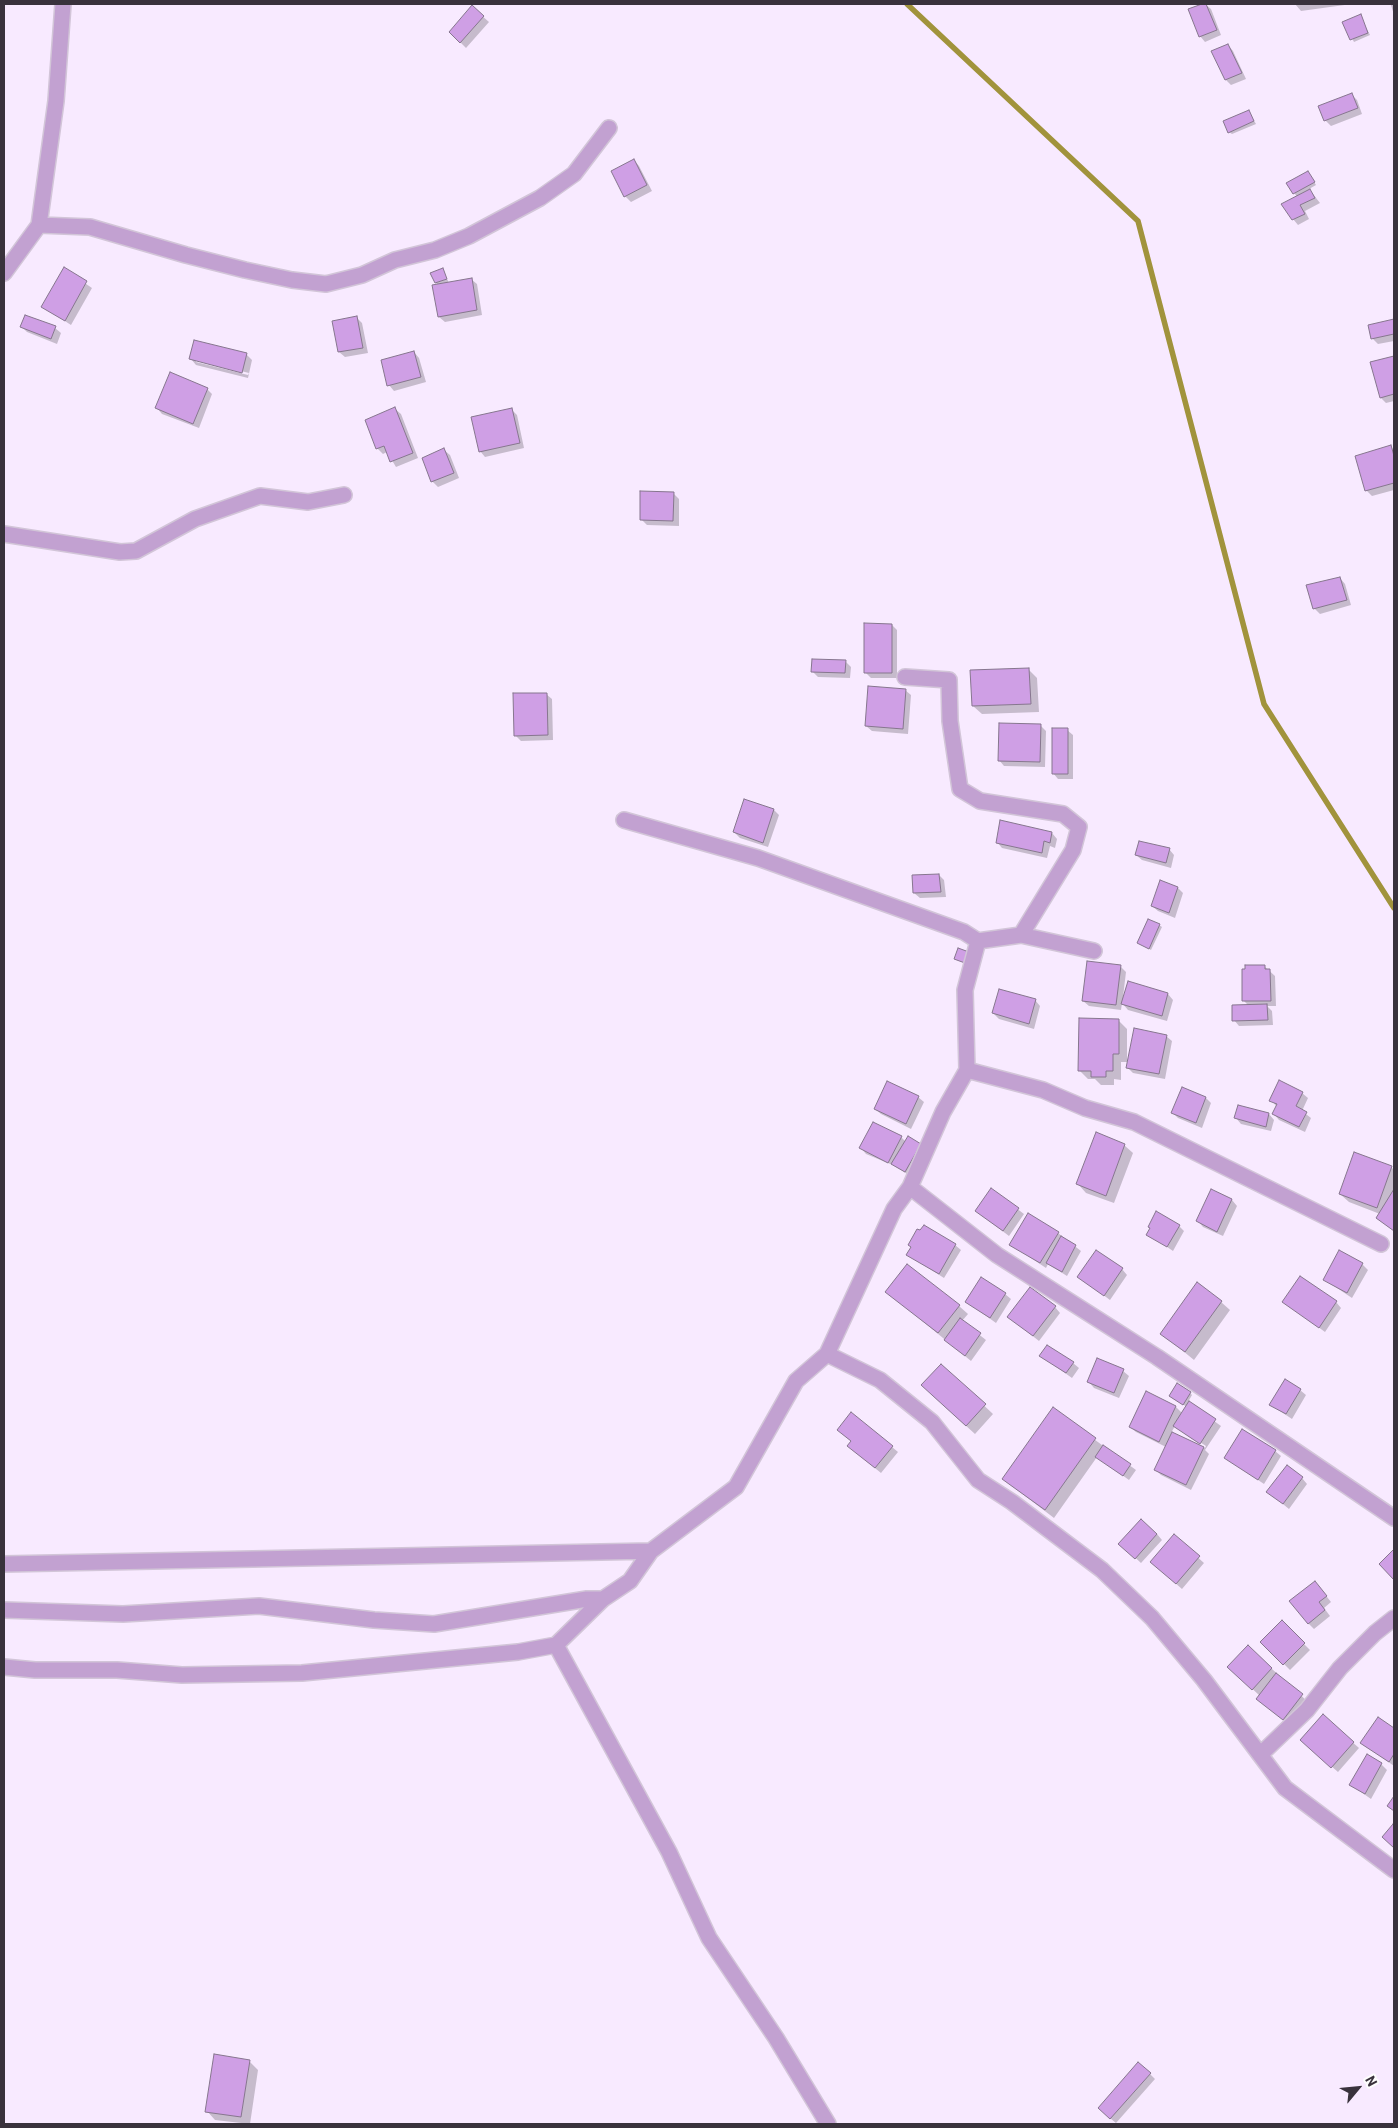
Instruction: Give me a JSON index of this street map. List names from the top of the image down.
{
  "north": "top right"
}
